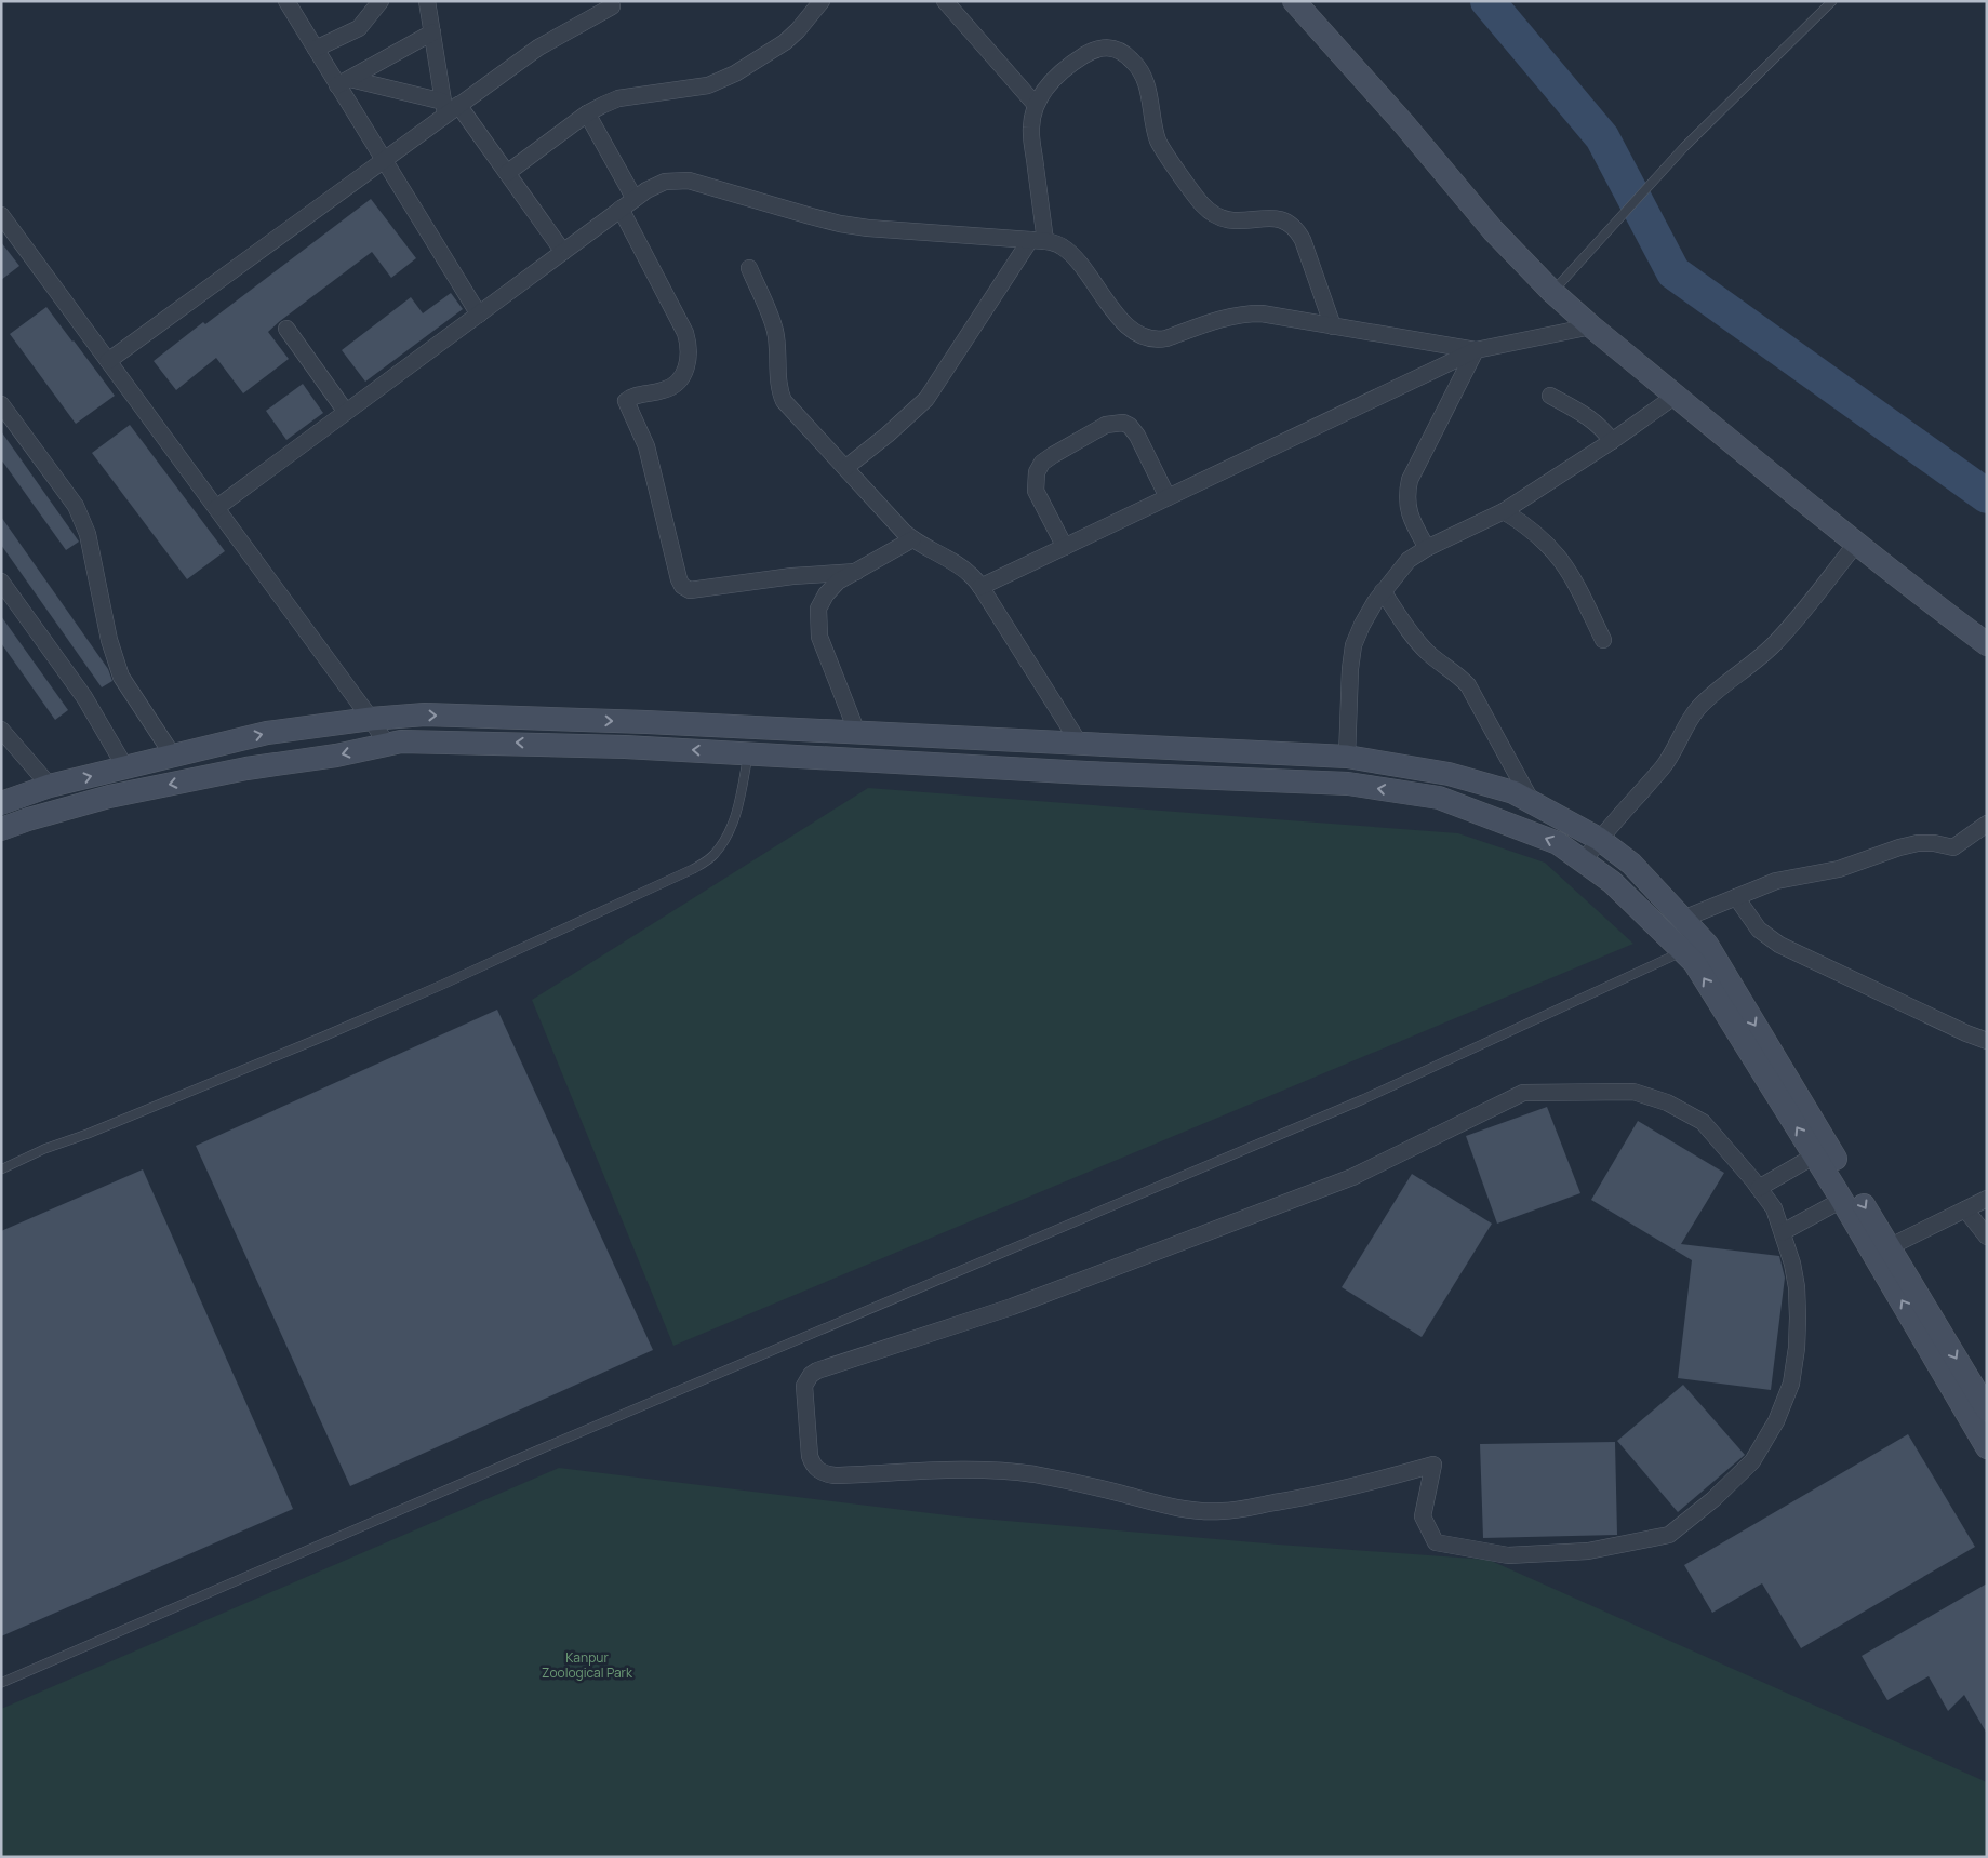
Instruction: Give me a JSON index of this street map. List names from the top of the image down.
{
  "parks": ["Kanpur Zoological Park"]
}
